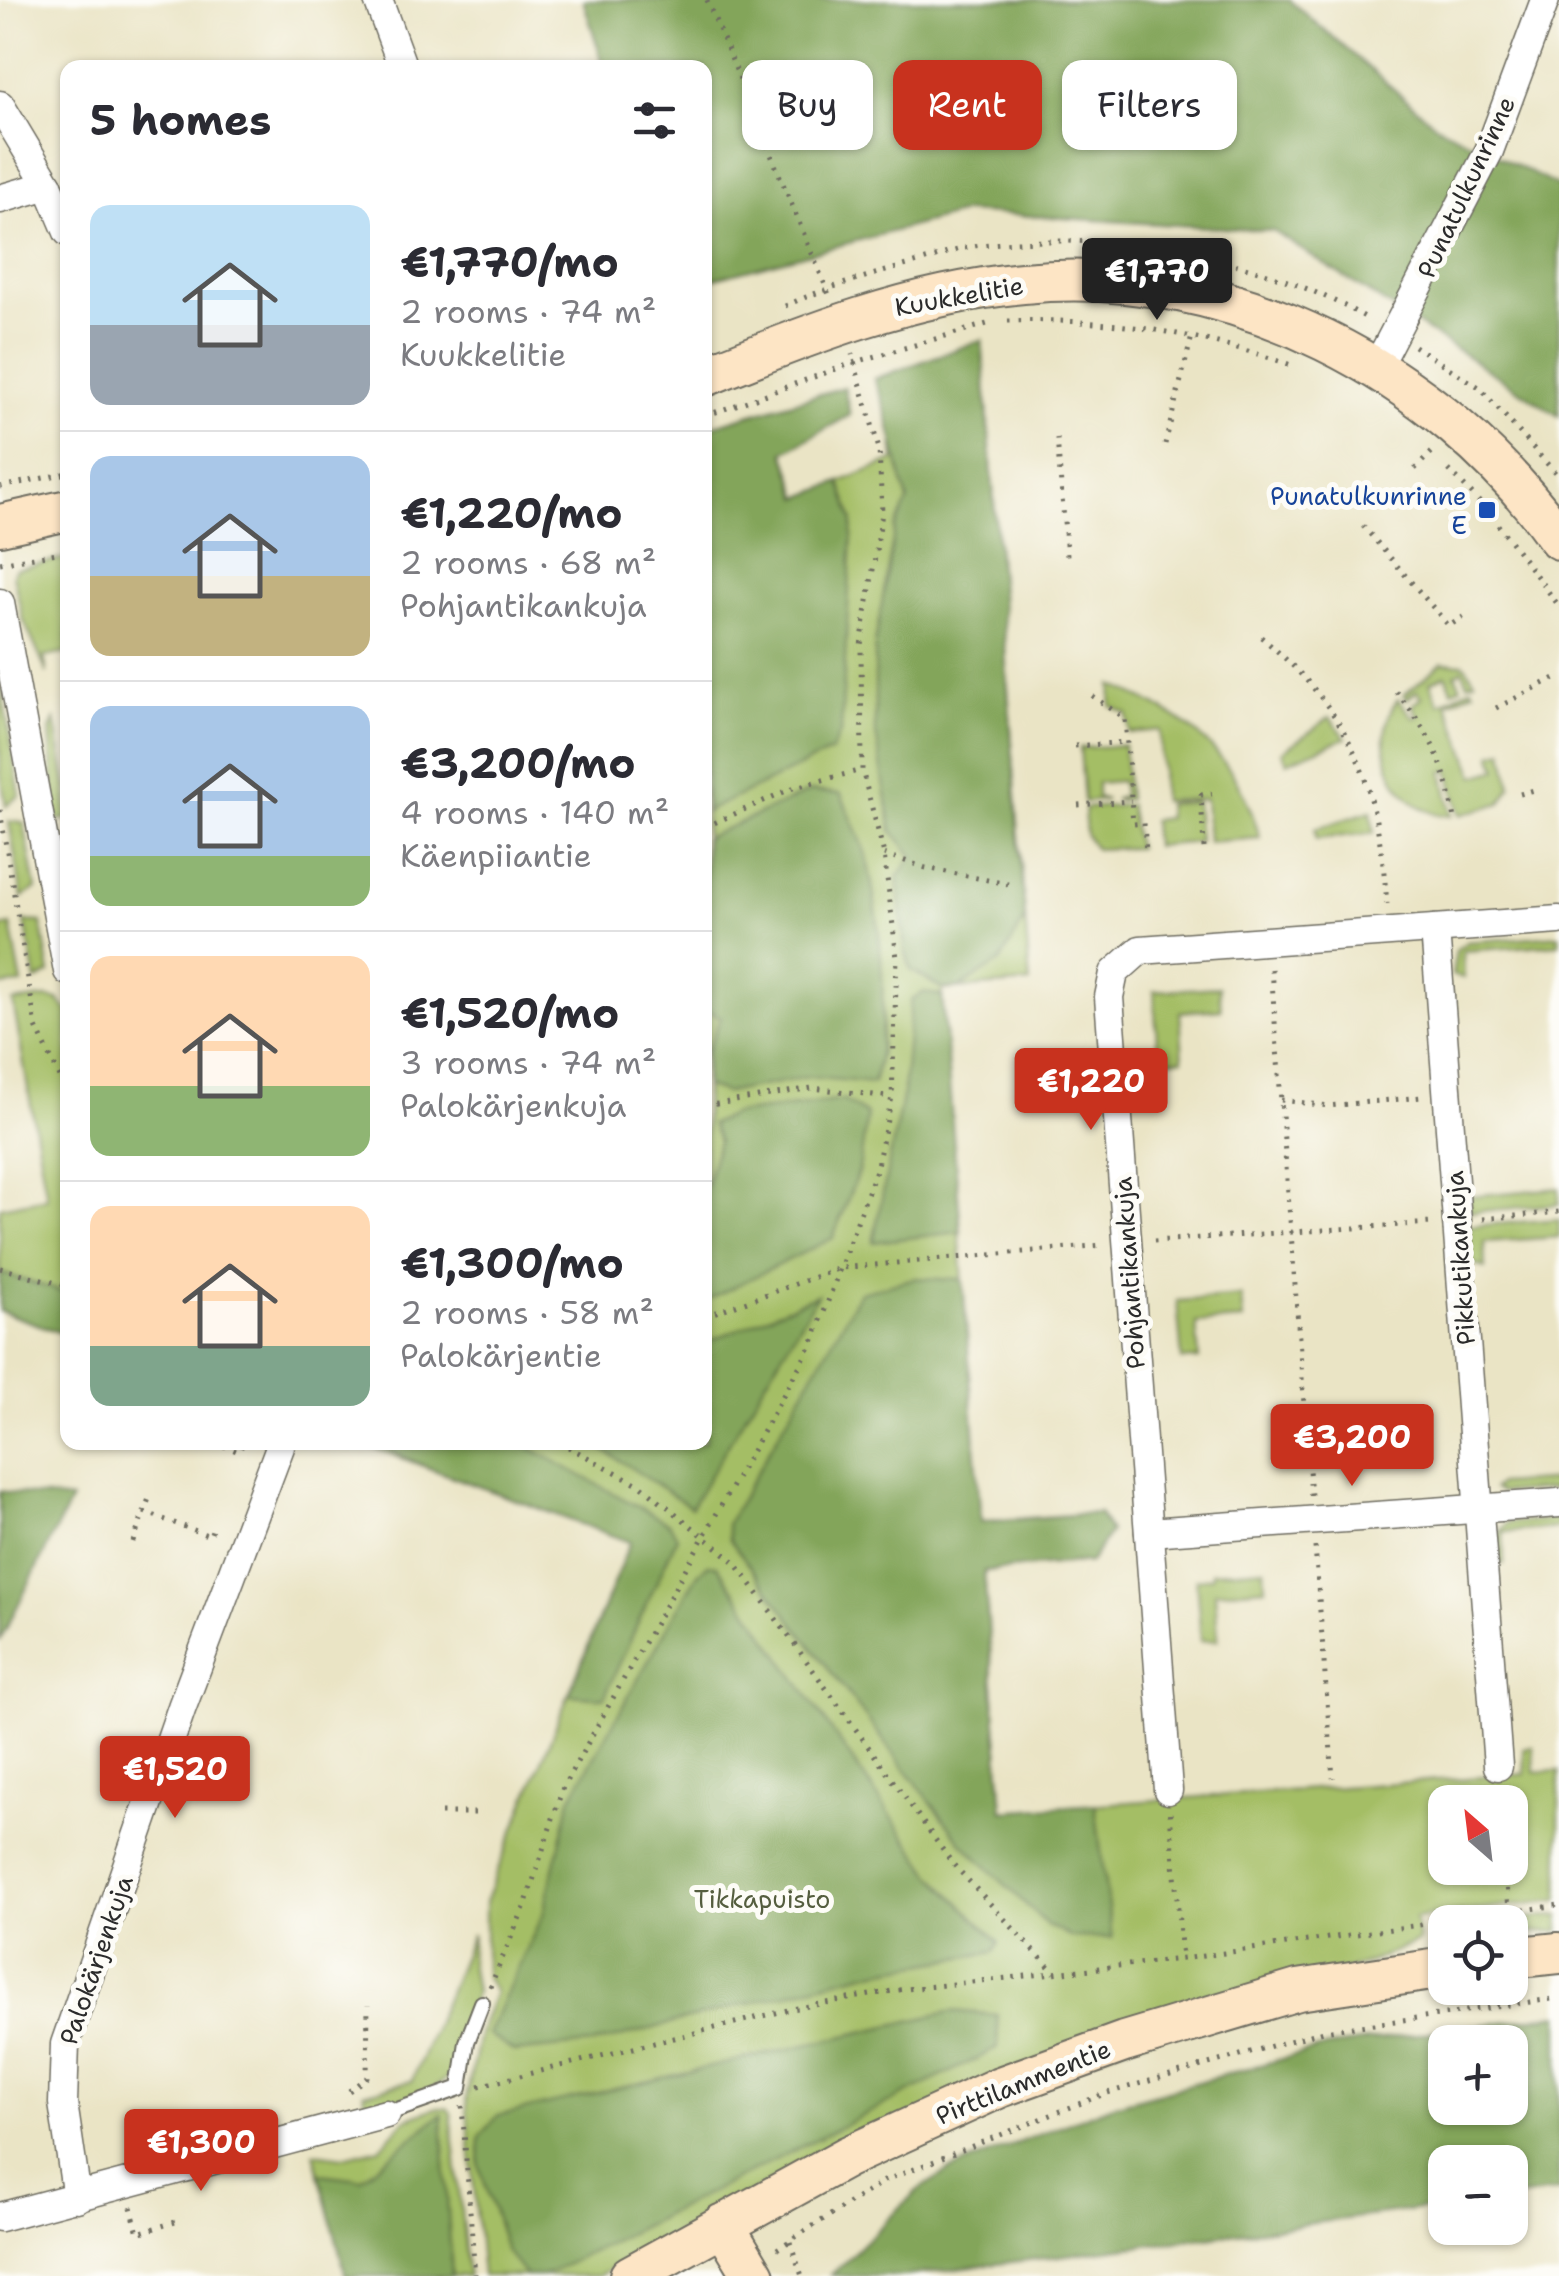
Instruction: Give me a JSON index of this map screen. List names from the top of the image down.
{
  "streets": {
    "street": [
      "Punatulkunrinne",
      "Kuukkelitie",
      "Pikkutikankuja",
      "Pohjantikankuja",
      "Palokärjenkuja",
      "Pirttilammentie"
    ]
  },
  "crossings": [
    ["Punatulkunrinne", "Kuukkelitie"],
    ["Pikkutikankuja", "Pohjantikankuja"]
  ],
  "parks": ["Tikkapuisto"],
  "places": {
    "transit": ["Punatulkunrinne E"]
  },
  "north": "top left",
  "page": {
    "chip": ["Buy", "Rent", "Filters"],
    "heading": "5 homes",
    "list": [
      {
        "name": "€1,770/mo",
        "note": "2 rooms · 74 m² · Kuukkelitie"
      },
      {
        "name": "€1,220/mo",
        "note": "2 rooms · 68 m² · Pohjantikankuja"
      },
      {
        "name": "€3,200/mo",
        "note": "4 rooms · 140 m² · Käenpiiantie"
      },
      {
        "name": "€1,520/mo",
        "note": "3 rooms · 74 m² · Palokärjenkuja"
      },
      {
        "name": "€1,300/mo",
        "note": "2 rooms · 58 m² · Palokärjentie"
      }
    ],
    "price": [
      "€1,770",
      "€1,220",
      "€3,200",
      "€1,520",
      "€1,300"
    ],
    "map_buttons": ["+", "−"]
  }
}
